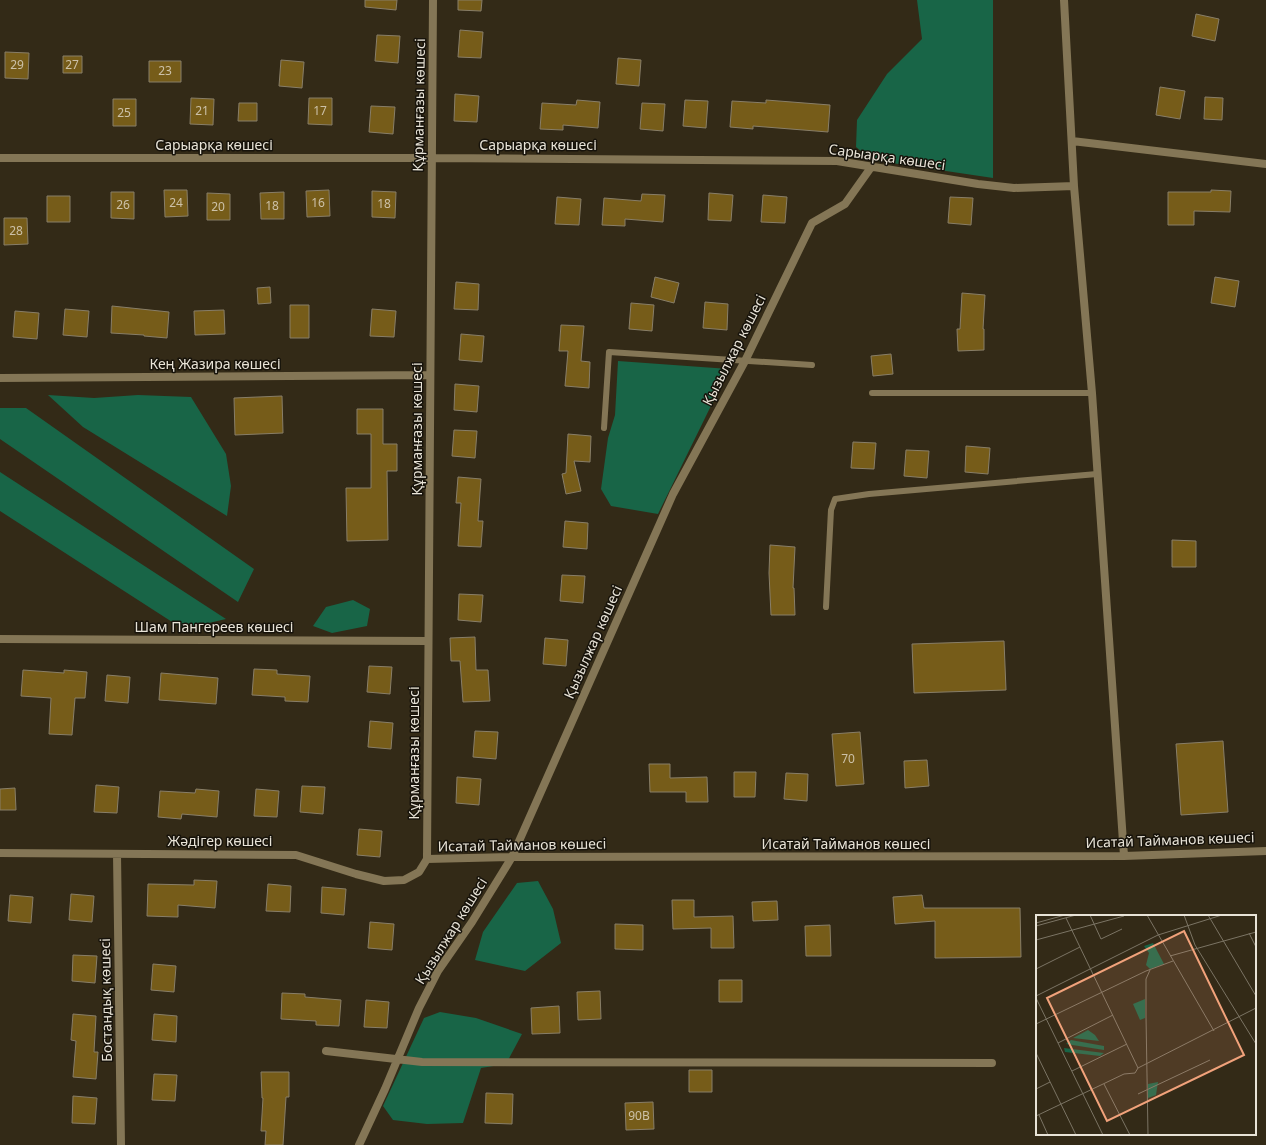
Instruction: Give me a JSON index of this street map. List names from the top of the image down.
{
  "streets": {
    "street": [
      "Құрманғазы көшесі",
      "Сарыарқа көшесі",
      "Қызылжар көшесі",
      "Кең Жазира көшесі",
      "Шам Пангереев көшесі",
      "Исатай Тайманов көшесі",
      "Жәдігер көшесі",
      "Бостандық көшесі"
    ]
  },
  "crossings": [
    ["Құрманғазы көшесі", "Сарыарқа көшесі"],
    ["Құрманғазы көшесі", "Кең Жазира көшесі"],
    ["Құрманғазы көшесі", "Шам Пангереев көшесі"],
    ["Құрманғазы көшесі", "Исатай Тайманов көшесі"],
    ["Құрманғазы көшесі", "Жәдігер көшесі"],
    ["Сарыарқа көшесі", "Қызылжар көшесі"],
    ["Қызылжар көшесі", "Исатай Тайманов көшесі"],
    ["Исатай Тайманов көшесі", "Жәдігер көшесі"],
    ["Жәдігер көшесі", "Бостандық көшесі"]
  ],
  "house_numbers": [
    "29",
    "27",
    "23",
    "21",
    "17",
    "25",
    "24",
    "16",
    "18",
    "26",
    "18",
    "20",
    "28",
    "70",
    "90B"
  ]
}
